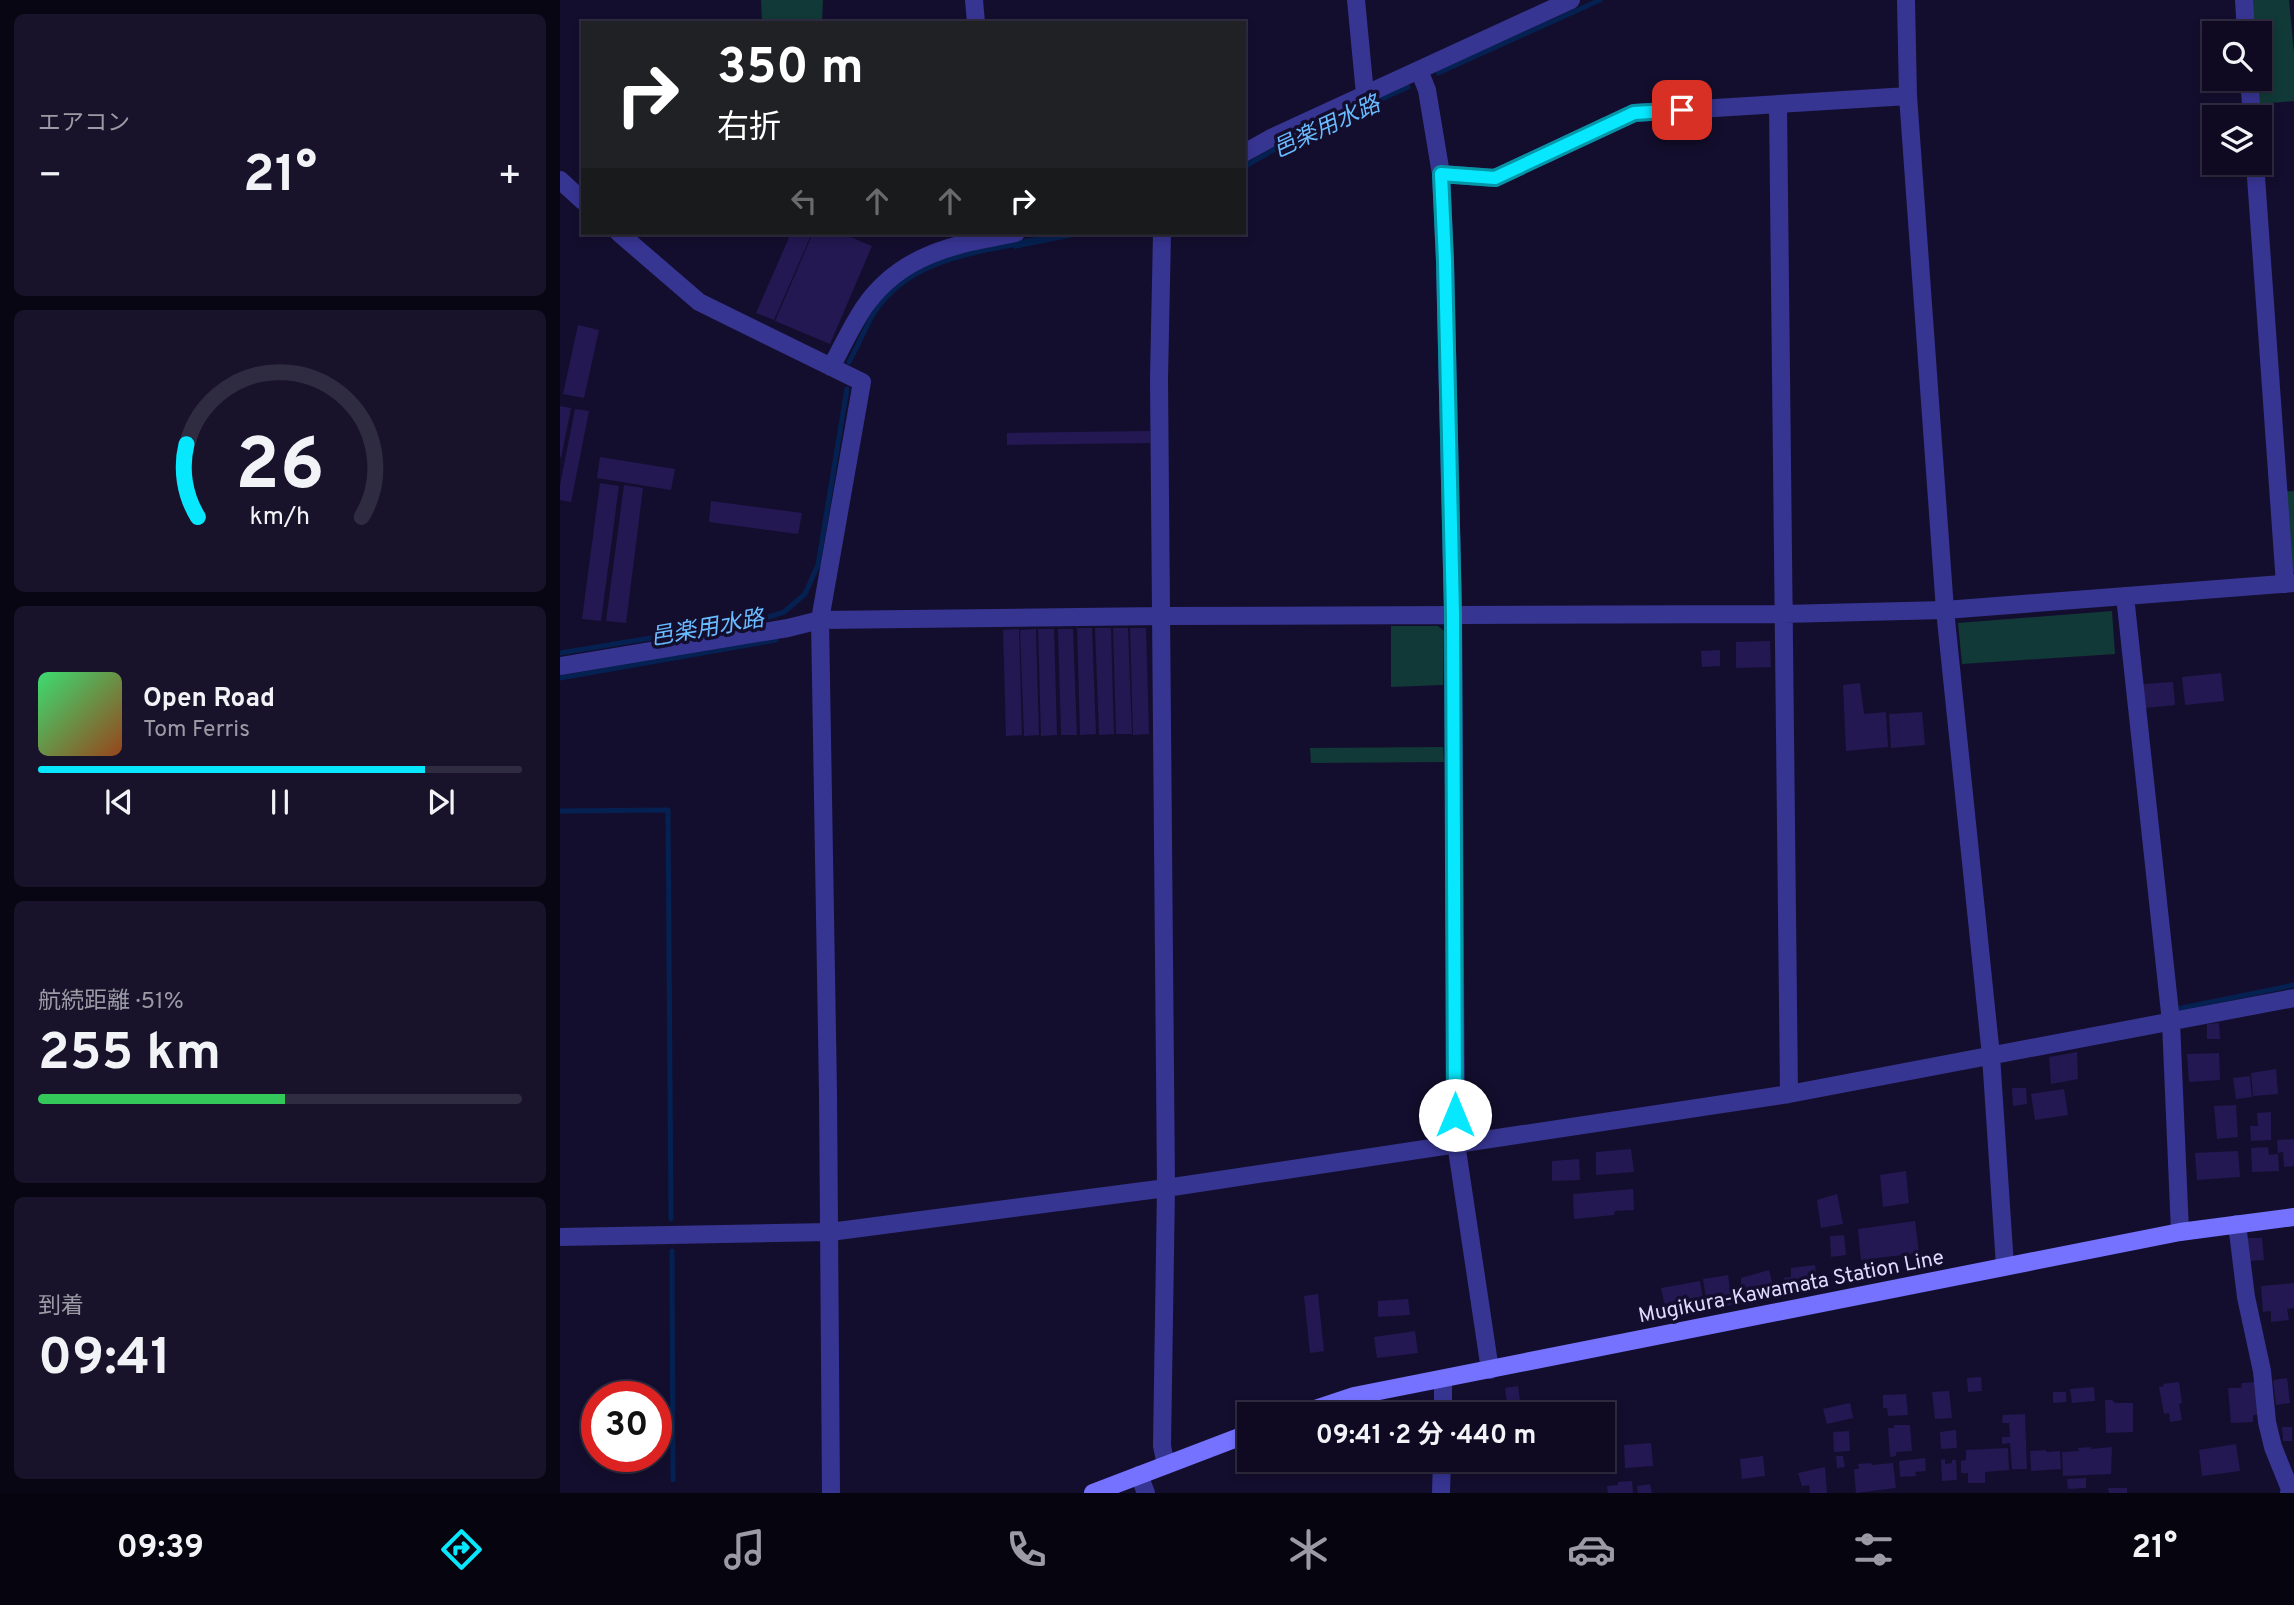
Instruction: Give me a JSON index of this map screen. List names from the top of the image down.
{
  "streets": {
    "main road": ["Mugikura-Kawamata Station Line"]
  },
  "water": ["邑楽用水路"],
  "page": {
    "tile": [
      "エアコン",
      ["航続距離 · 51%", "255 km"],
      ["到着", "09:41"]
    ],
    "turn": ["350 m", "右折"],
    "heat": ["−", "21°", "+"],
    "song": ["Open Road", "Tom Ferris"],
    "limit": "30",
    "trip": "09:41 · 2 分 · 440 m",
    "tabs": ["09:39", "21°"],
    "gauge": ["26", "km/h"]
  }
}
